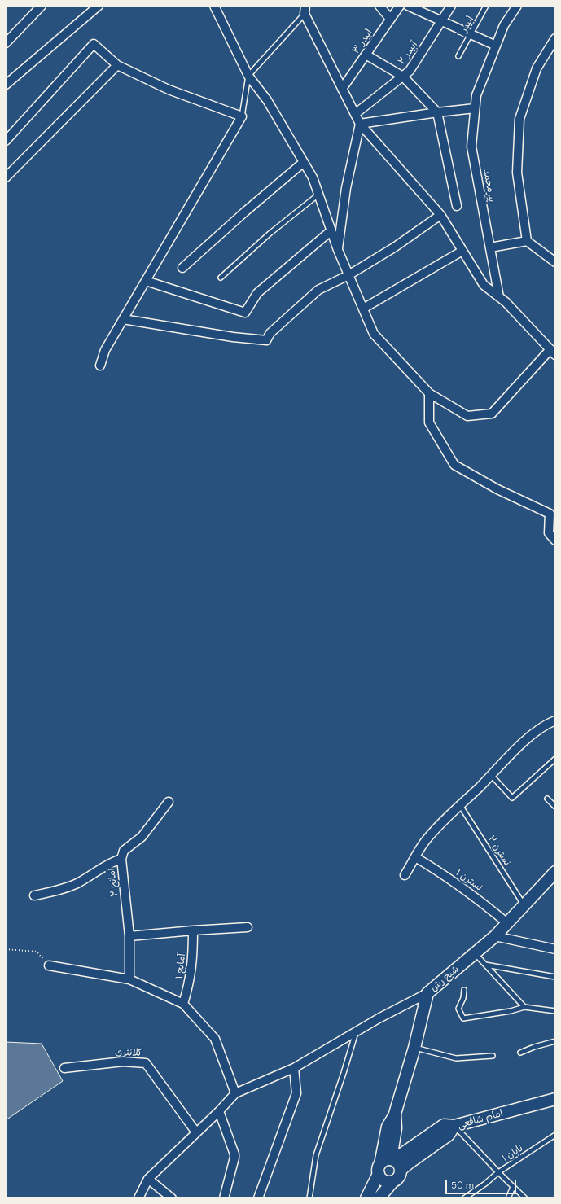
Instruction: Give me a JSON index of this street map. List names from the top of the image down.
{
  "streets": {
    "street": [
      "آبیدر ۳",
      "آبیدر ۲",
      "پیرمحمد",
      "نسترن ۱",
      "آمانج ۲",
      "آمانج ۱",
      "شیخ رش",
      "کلانتری",
      "امام شافعی"
    ],
    "lane": ["آبیدر ۱", "نسترن ۲", "تابان 1"]
  },
  "crossings": [
    ["نسترن ۲", "شیخ رش"],
    ["نسترن ۱", "شیخ رش"],
    ["شیخ رش", "امام شافعی"]
  ],
  "scale_bar": "50 m"
}
